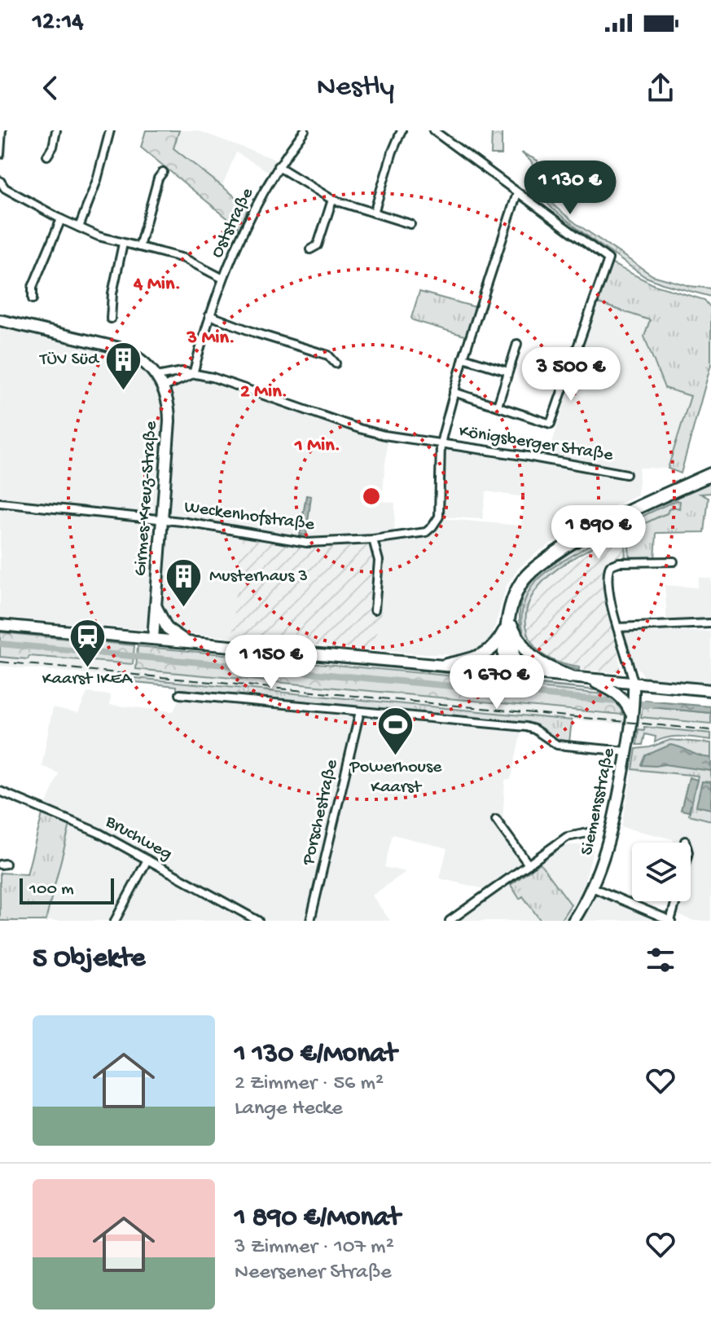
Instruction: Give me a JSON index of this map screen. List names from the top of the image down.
{
  "streets": {
    "street": [
      "Oststraße",
      "Königsberger Straße",
      "Girmes-Kreuz-Straße",
      "Weckenhofstraße",
      "Siemensstraße",
      "Porschestraße",
      "Bruchweg"
    ]
  },
  "crossings": [
    ["Oststraße", "Königsberger Straße"],
    ["Königsberger Straße", "Girmes-Kreuz-Straße"],
    ["Königsberger Straße", "Weckenhofstraße"],
    ["Girmes-Kreuz-Straße", "Weckenhofstraße"]
  ],
  "places": {
    "building": ["TÜV Süd", "Musterhaus 3"],
    "station": ["Kaarst IKEA"],
    "sports": ["Powerhouse Kaarst"]
  },
  "scale_bar": "100 m",
  "page": {
    "status": "12:14",
    "header": "Nestly",
    "price": [
      "1 130 €",
      "3 500 €",
      "1 890 €",
      "1 150 €",
      "1 670 €"
    ],
    "scale": "100 m",
    "heading": "5 Objekte",
    "list": [
      {
        "name": "1 130 €/Monat",
        "note": "2 Zimmer · 56 m² · Lange Hecke"
      },
      {
        "name": "1 890 €/Monat",
        "note": "3 Zimmer · 107 m² · Neersener Straße"
      }
    ]
  },
  "rings": [
    "4 Min.",
    "3 Min.",
    "2 Min.",
    "1 Min."
  ]
}
